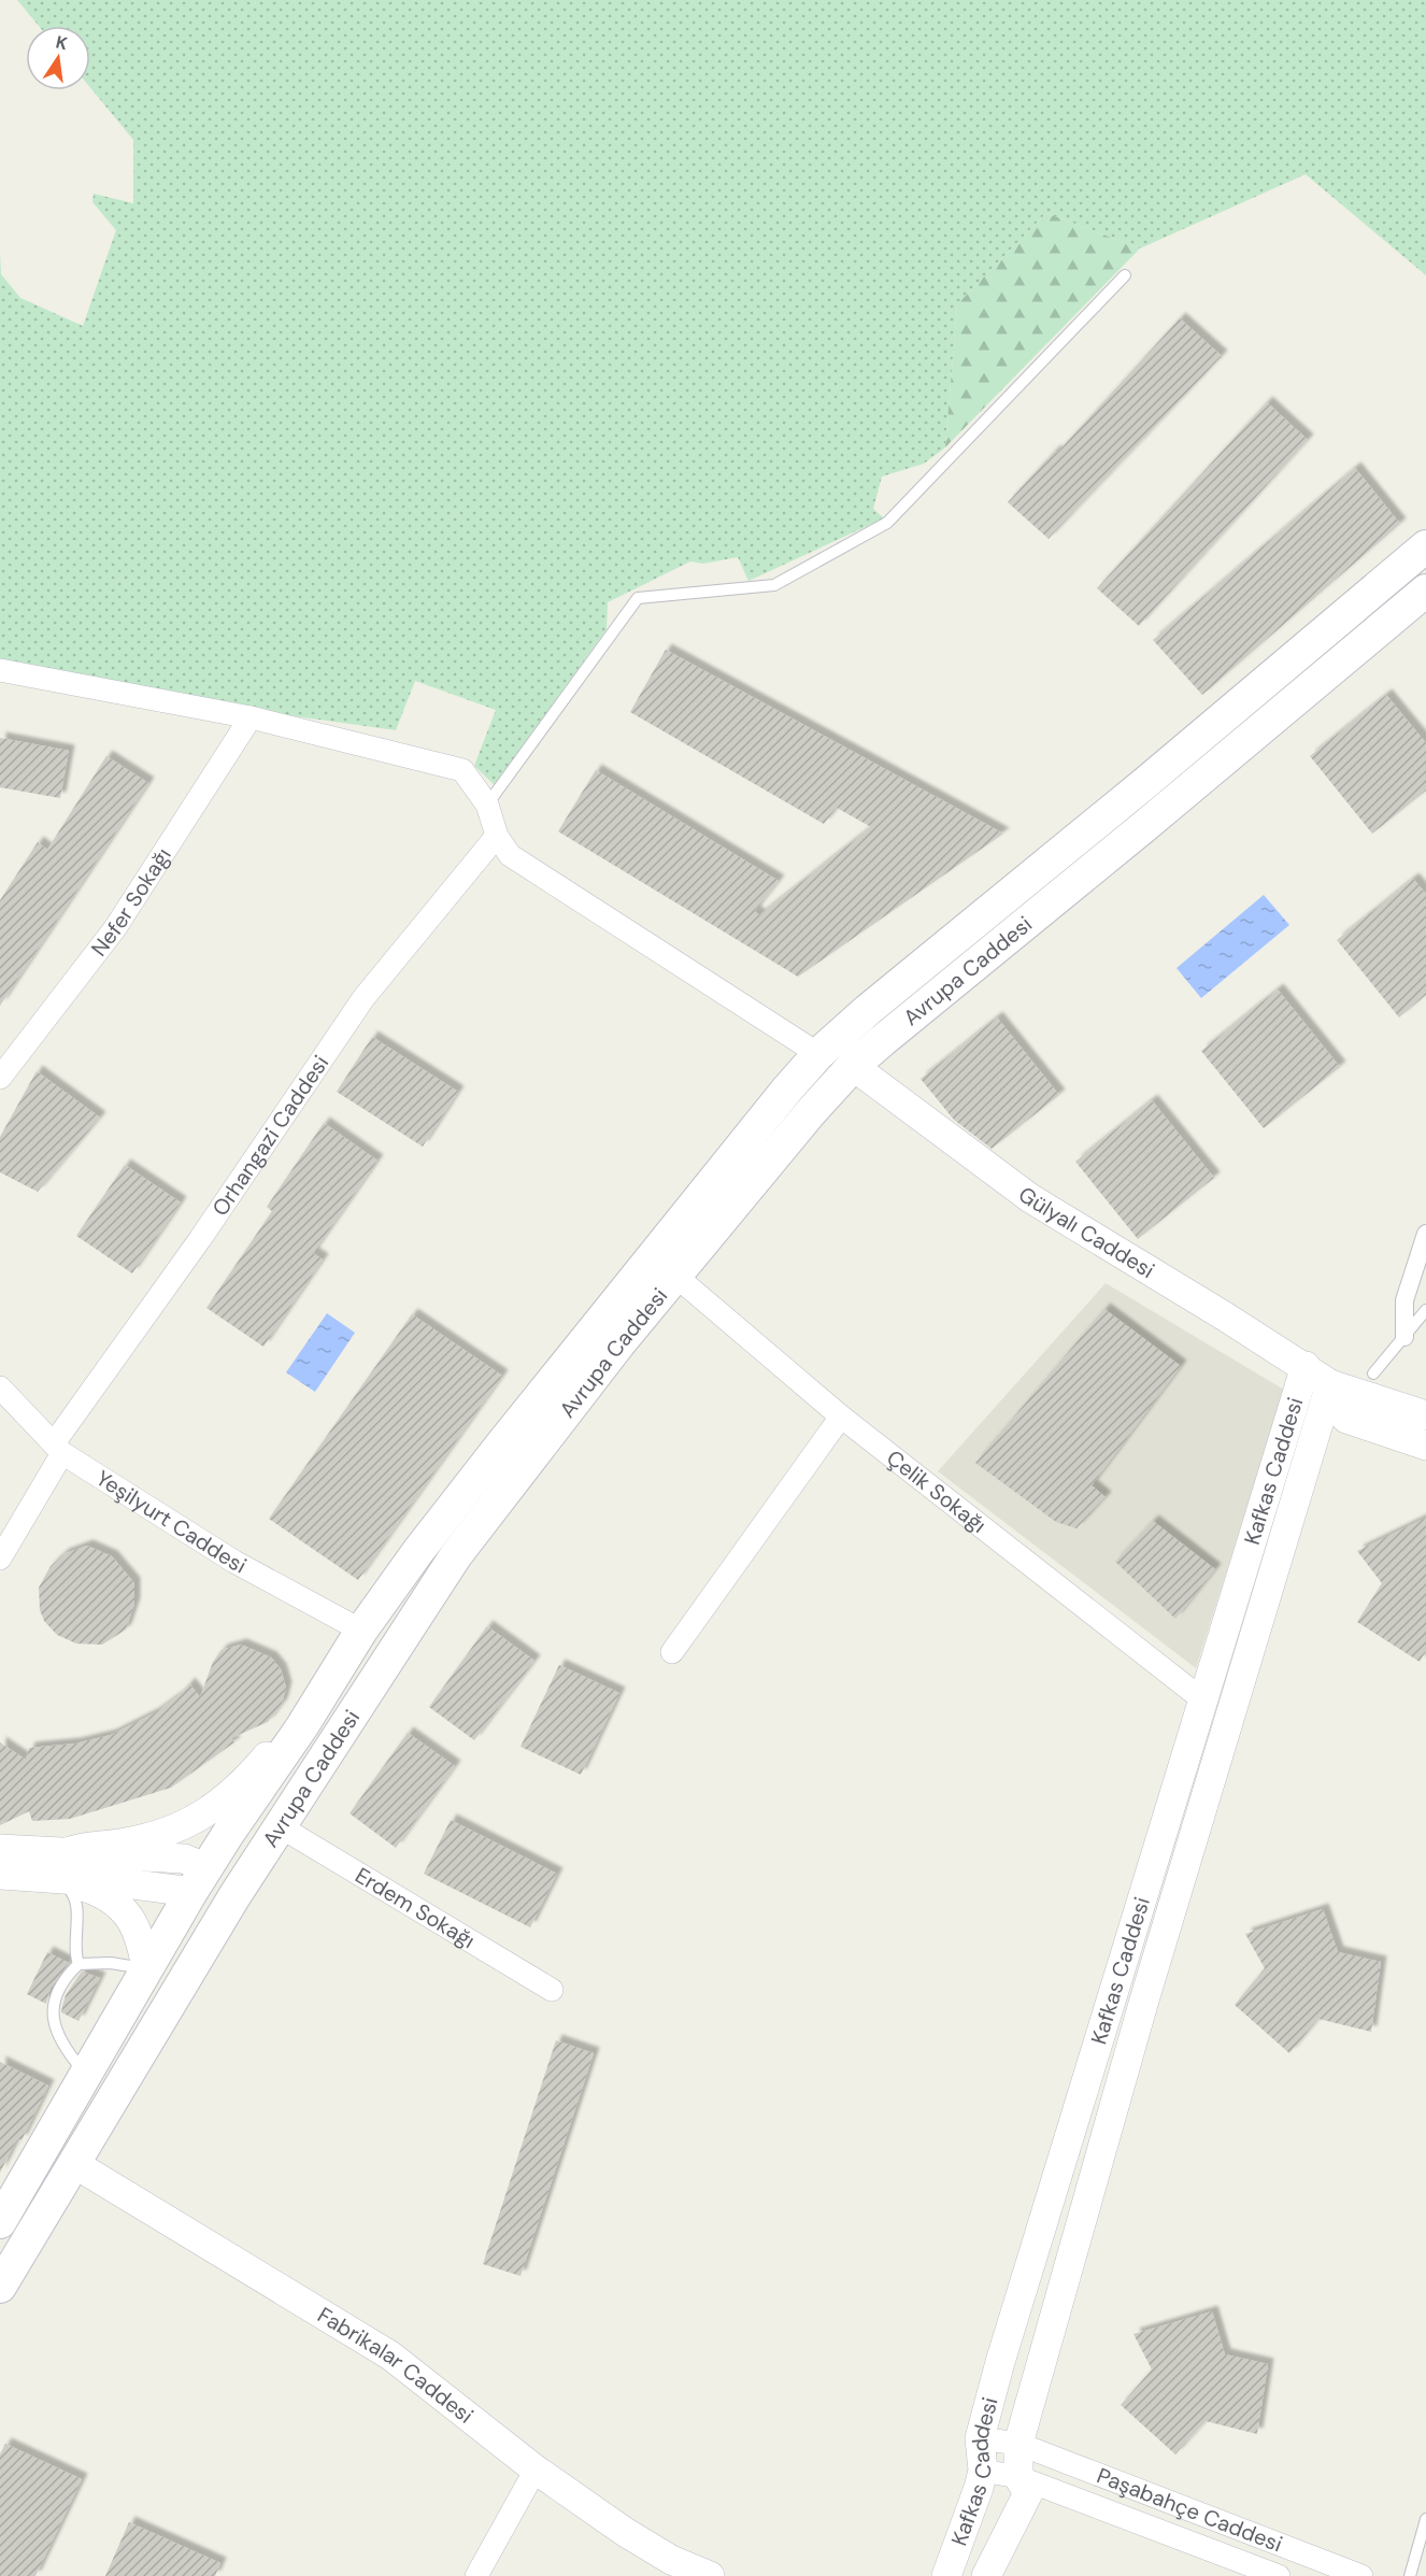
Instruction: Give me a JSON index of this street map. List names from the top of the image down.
{
  "streets": {
    "main road": ["Avrupa Caddesi"],
    "street": [
      "Nefer Sokağı",
      "Orhangazi Caddesi",
      "Gülyalı Caddesi",
      "Kafkas Caddesi",
      "Çelik Sokağı",
      "Yeşilyurt Caddesi",
      "Erdem Sokağı",
      "Fabrikalar Caddesi",
      "Paşabahçe Caddesi"
    ]
  },
  "crossings": [
    ["Avrupa Caddesi", "Gülyalı Caddesi"],
    ["Avrupa Caddesi", "Çelik Sokağı"],
    ["Avrupa Caddesi", "Yeşilyurt Caddesi"],
    ["Avrupa Caddesi", "Erdem Sokağı"],
    ["Avrupa Caddesi", "Fabrikalar Caddesi"],
    ["Orhangazi Caddesi", "Yeşilyurt Caddesi"],
    ["Gülyalı Caddesi", "Kafkas Caddesi"],
    ["Kafkas Caddesi", "Çelik Sokağı"],
    ["Kafkas Caddesi", "Paşabahçe Caddesi"]
  ],
  "north": "top"
}
